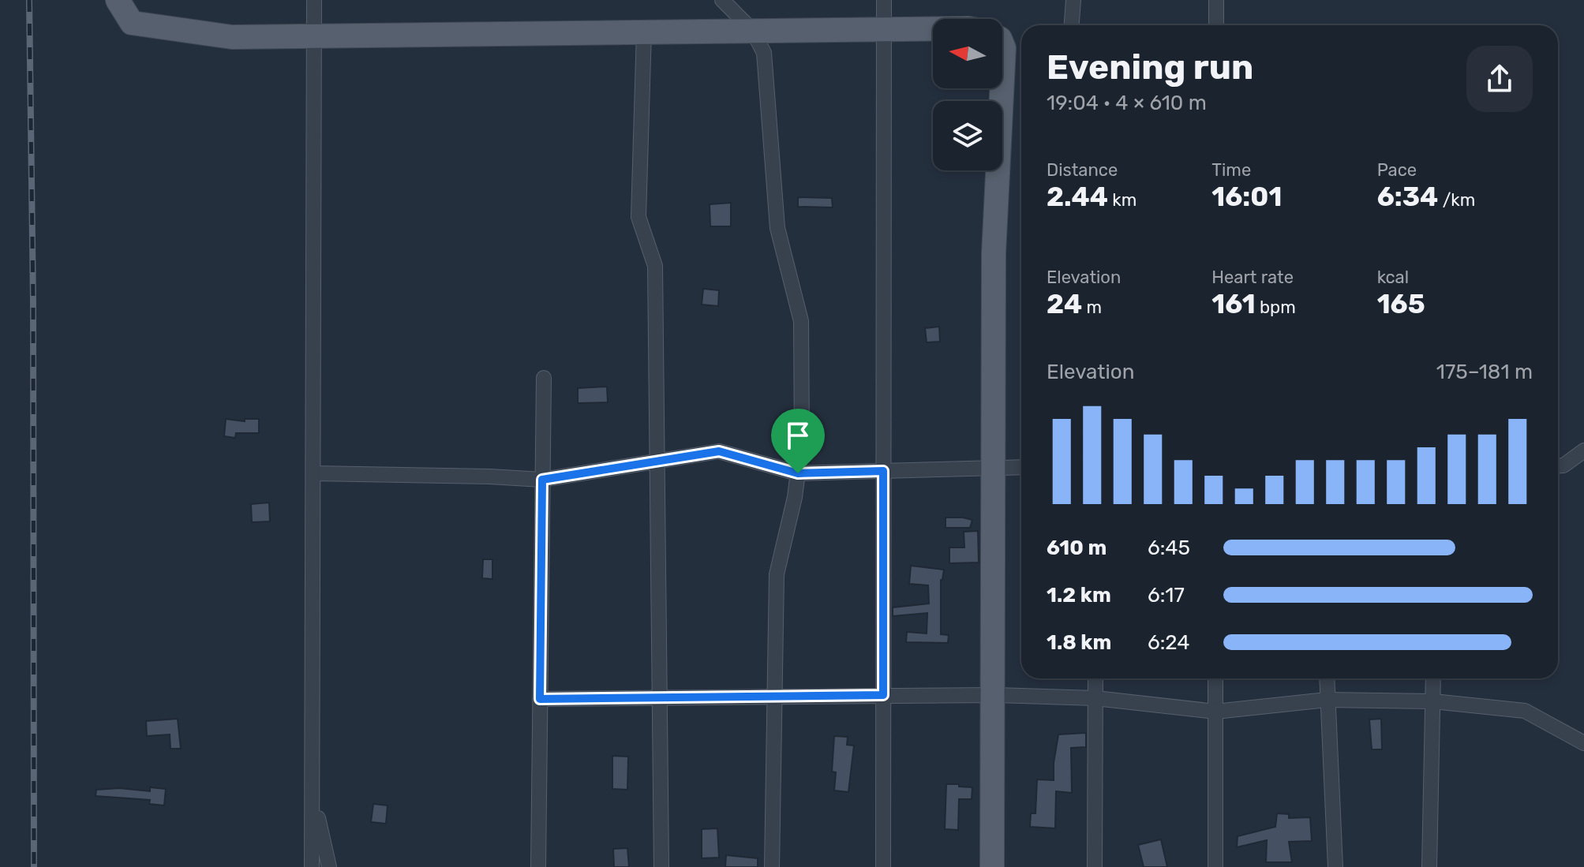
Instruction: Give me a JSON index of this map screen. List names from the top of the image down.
{
  "north": "left",
  "page": {
    "heading": ["Evening run", "19:04 · 4 × 610 m"],
    "stats": [
      ["Distance", "2.44 km"],
      ["Time", "16:01"],
      ["Pace", "6:34 /km"],
      ["Elevation", "24 m"],
      ["Heart rate", "161 bpm"],
      ["kcal", "165"]
    ],
    "chart": ["Elevation", "175–181 m"],
    "list": [
      {
        "name": "610 m",
        "note": "6:45"
      },
      {
        "name": "1.2 km",
        "note": "6:17"
      },
      {
        "name": "1.8 km",
        "note": "6:24"
      }
    ]
  }
}
